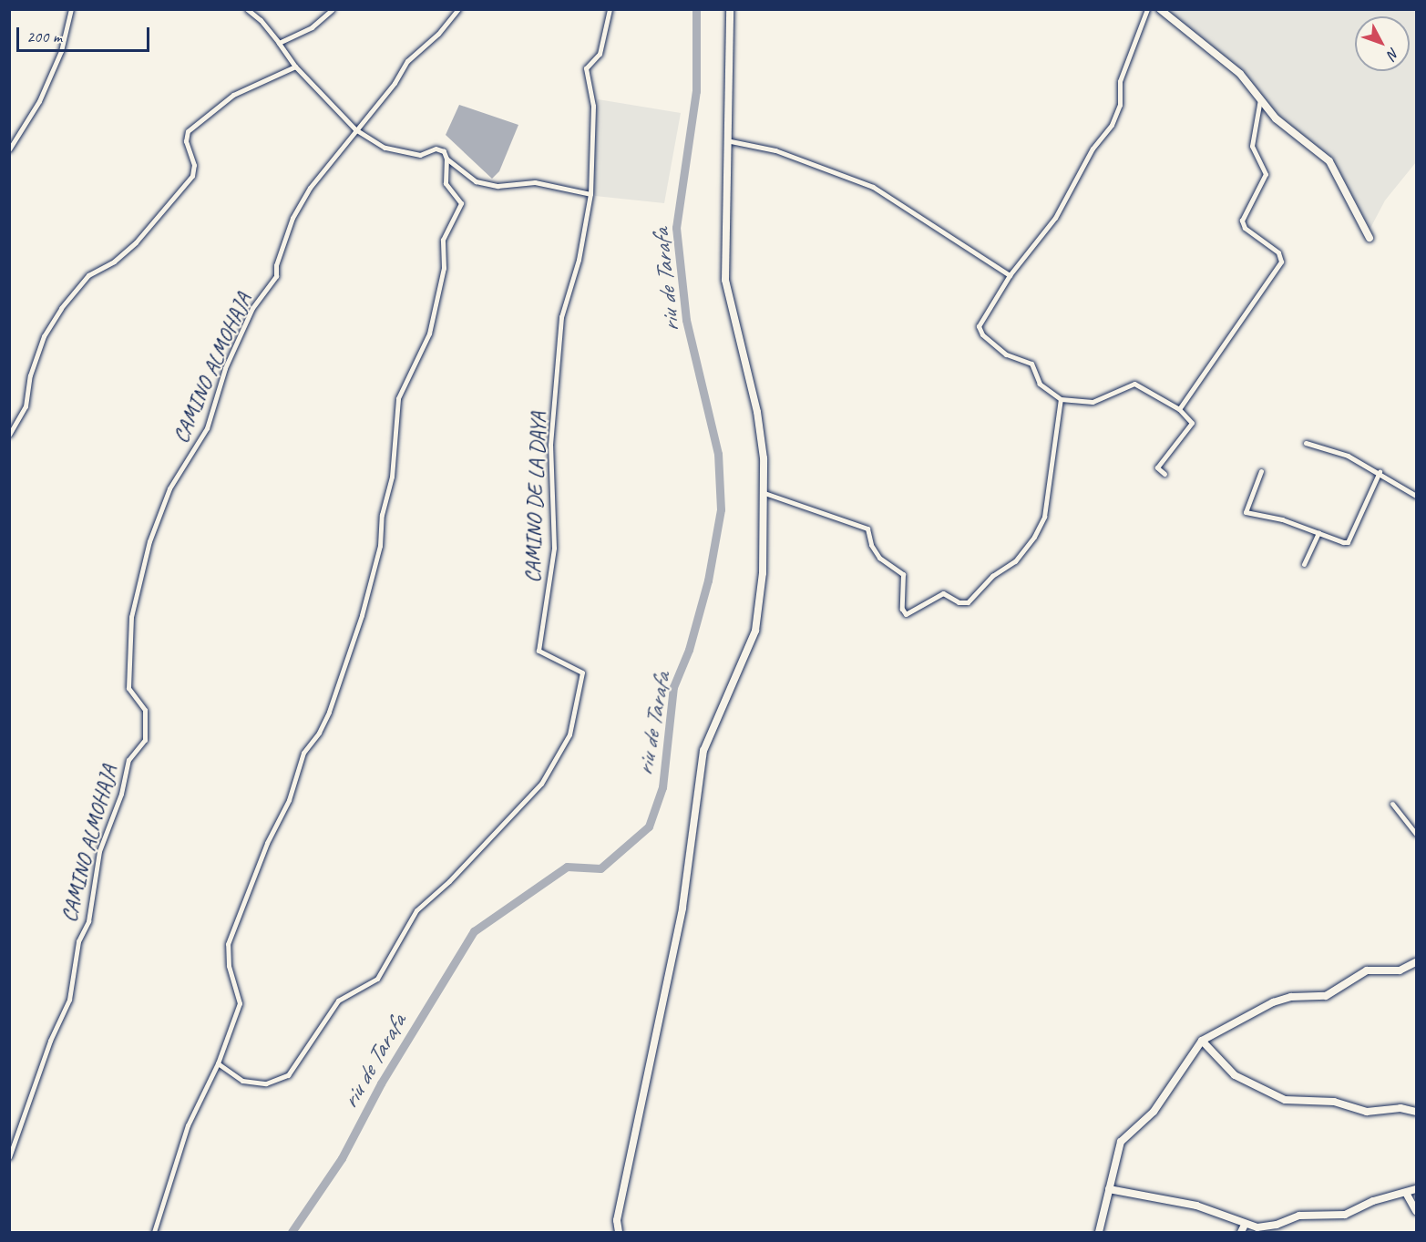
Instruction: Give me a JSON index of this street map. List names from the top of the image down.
{
  "streets": {
    "street": ["CAMINO ALMOHAJA", "CAMINO DE LA DAYA"]
  },
  "water": ["riu de Tarafa"],
  "scale_bar": "200 m",
  "north": "bottom right"
}
